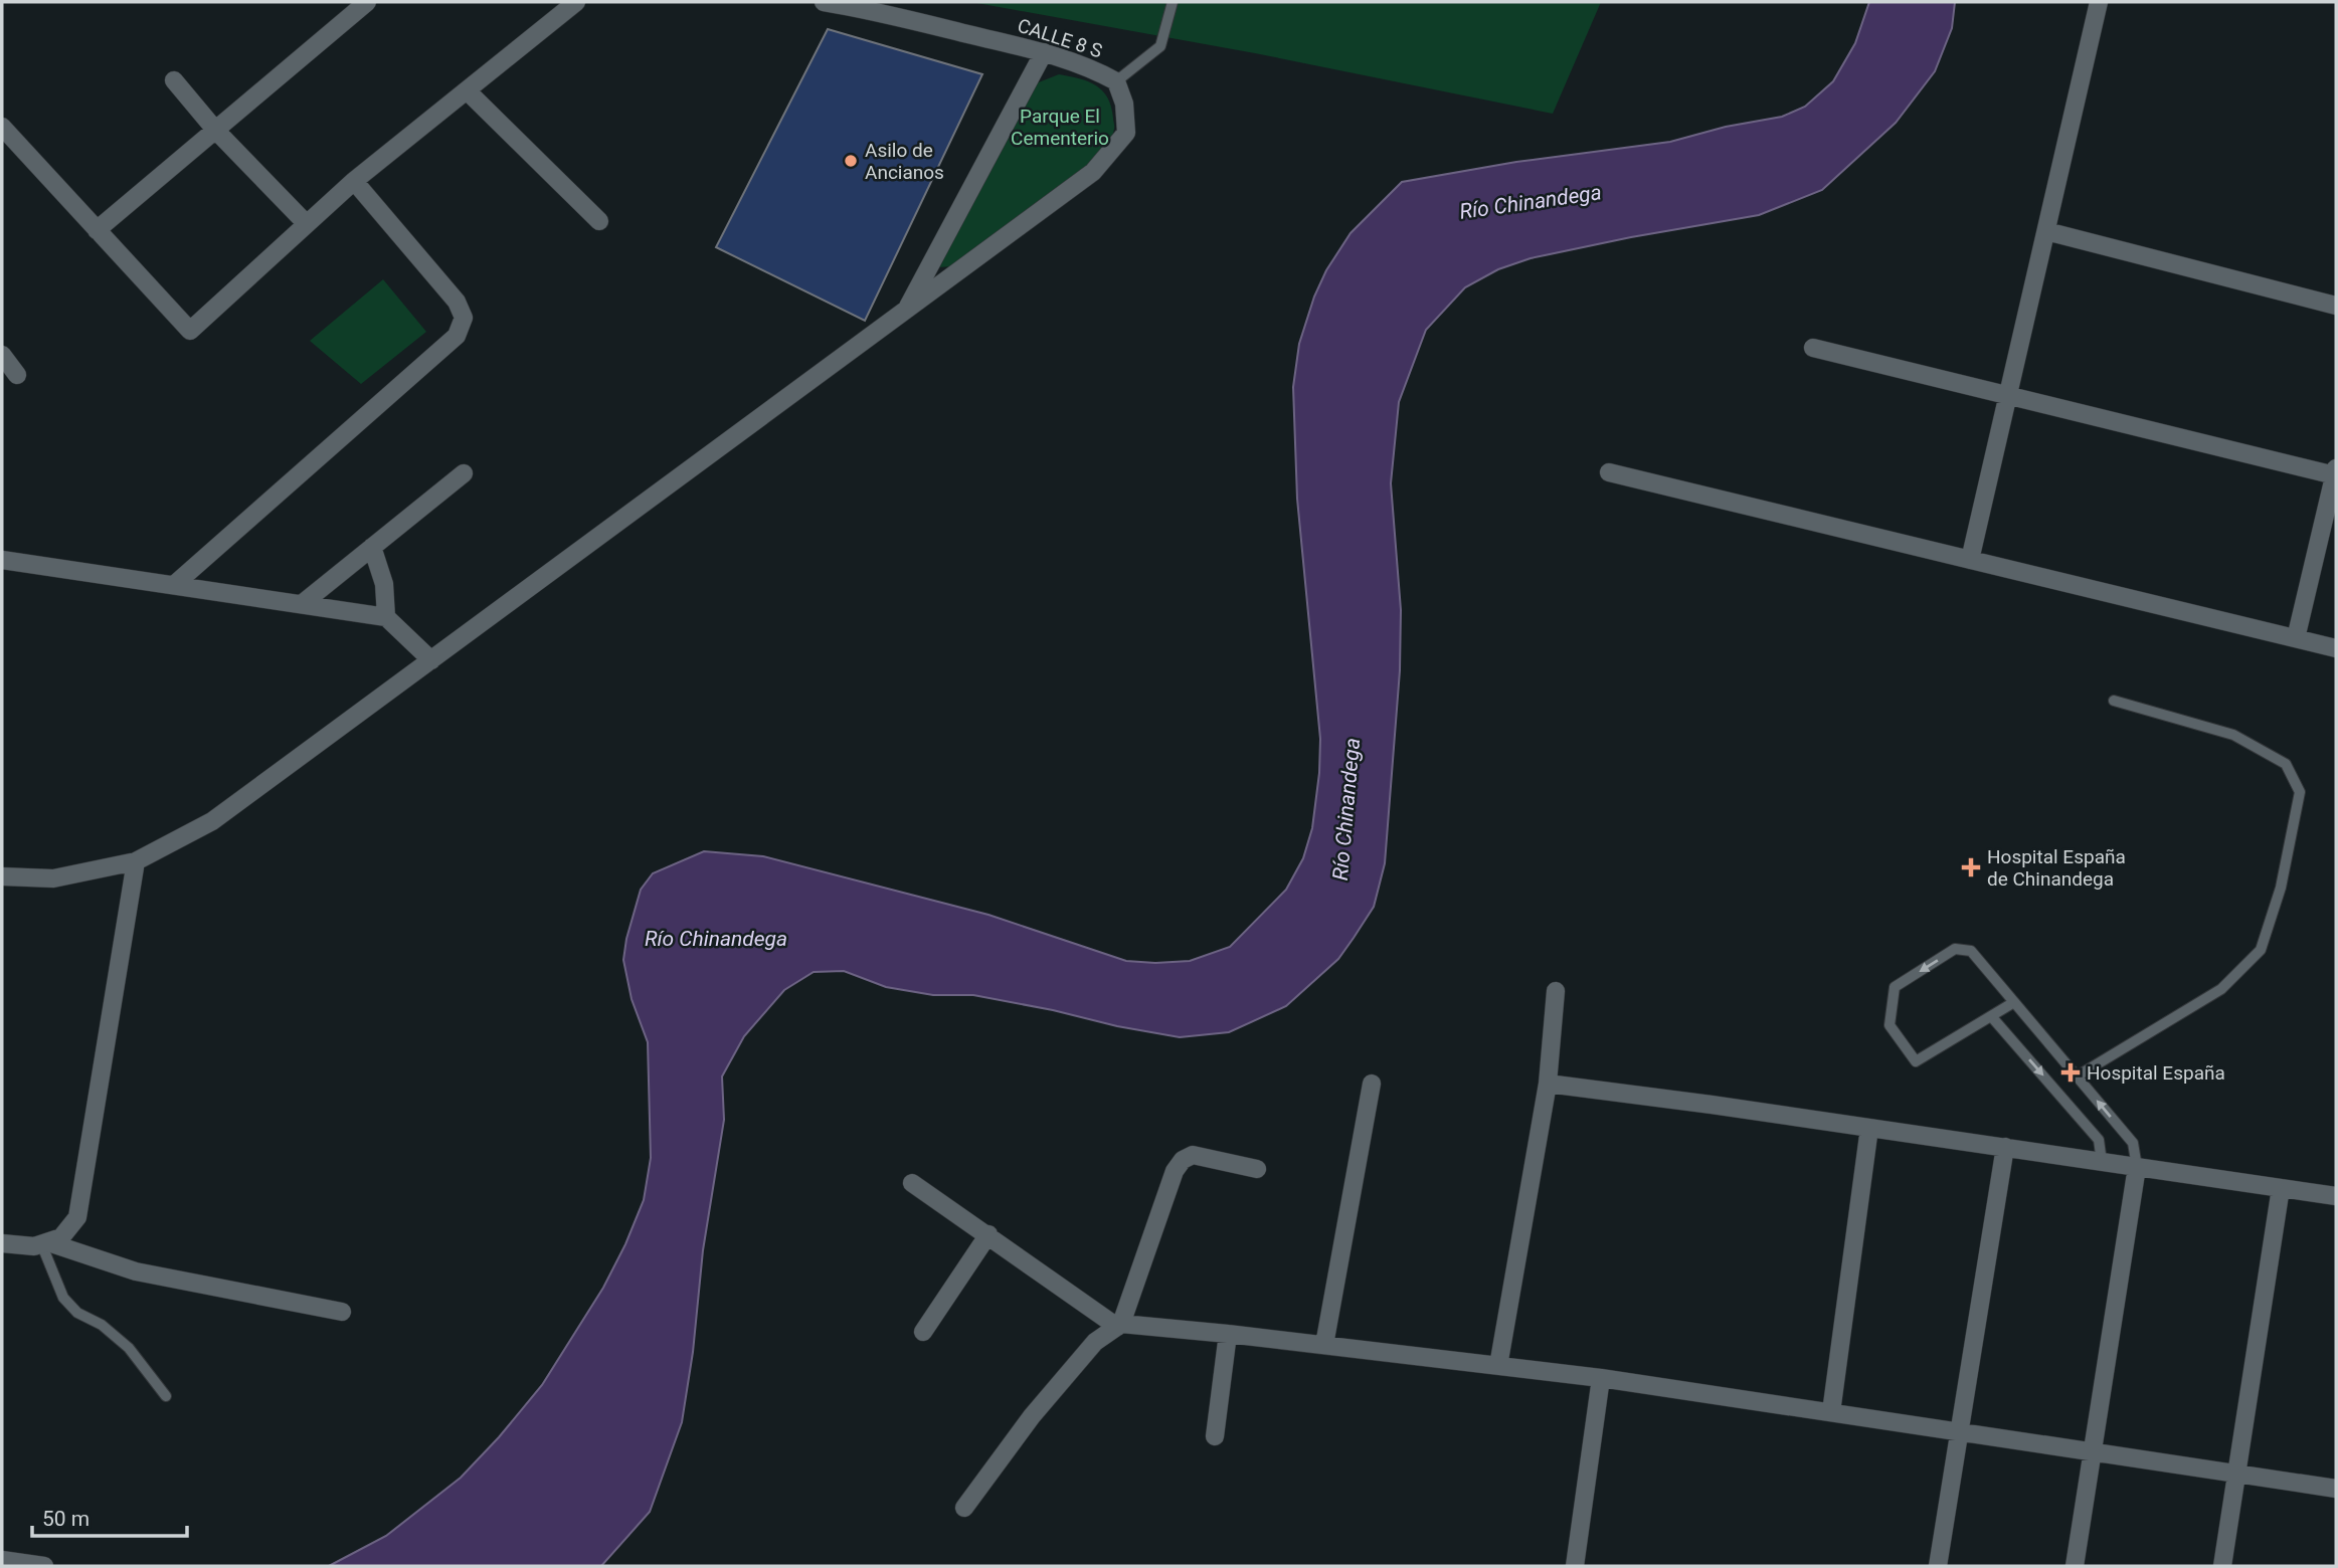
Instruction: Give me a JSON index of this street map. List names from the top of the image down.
{
  "streets": {
    "street": ["CALLE 8 S"]
  },
  "water": ["Río Chinandega"],
  "parks": ["Parque El Cementerio"],
  "places": {
    "other": ["Asilo de Ancianos"],
    "health": ["Hospital España de Chinandega", "Hospital España"]
  },
  "scale_bar": "50 m"
}
